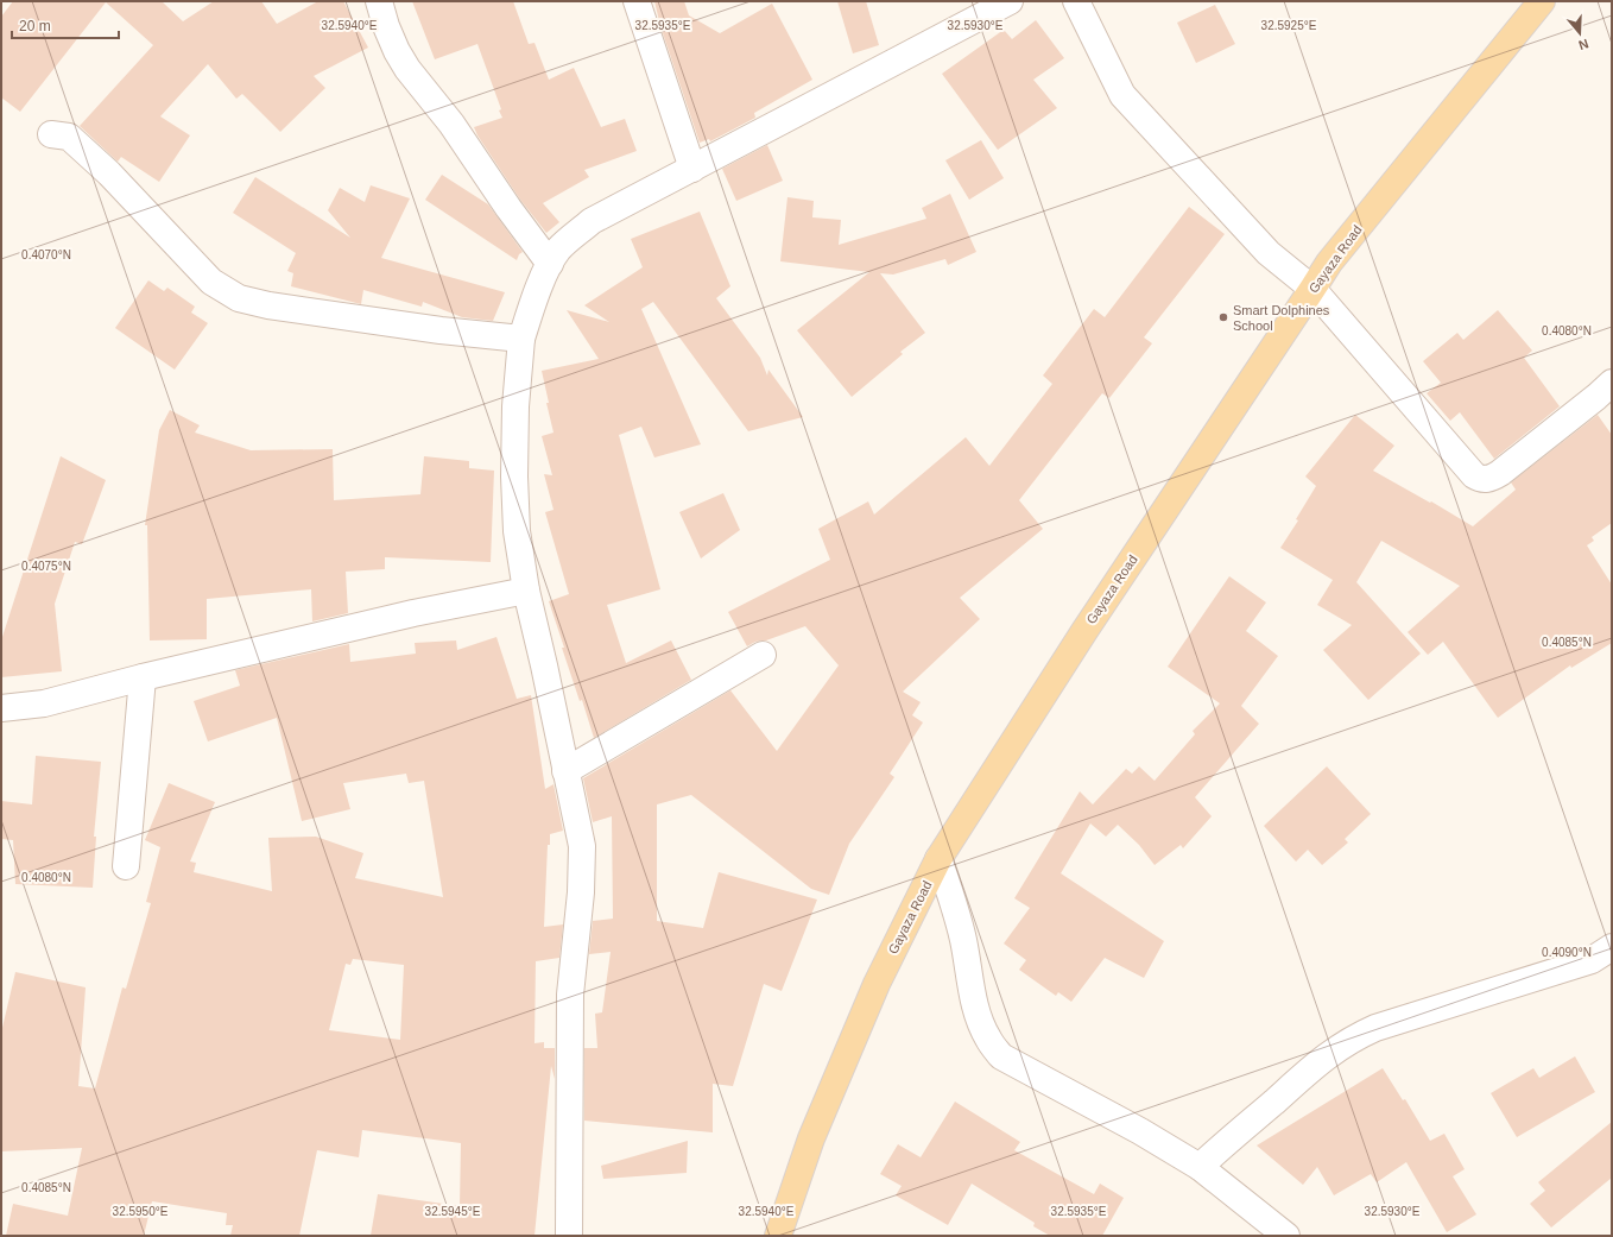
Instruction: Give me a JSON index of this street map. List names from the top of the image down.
{
  "streets": {
    "main road": ["Gayaza Road"]
  },
  "places": ["Smart Dolphines School"],
  "scale_bar": "20 m",
  "north": "bottom",
  "coordinates": [
    "32.5940°E",
    "32.5935°E",
    "32.5930°E",
    "32.5925°E",
    "0.4070°N",
    "0.4080°N",
    "0.4075°N",
    "0.4085°N",
    "0.4090°N",
    "32.5950°E",
    "32.5945°E"
  ]
}
